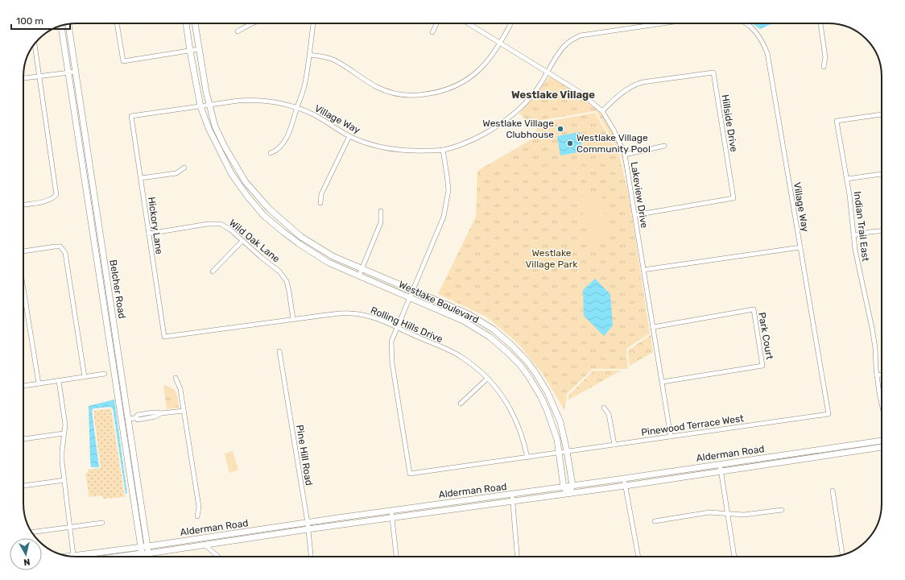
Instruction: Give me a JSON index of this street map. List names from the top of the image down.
{
  "streets": {
    "main road": ["Belcher Road", "Westlake Boulevard", "Alderman Road"],
    "street": [
      "Village Way",
      "Hillside Drive",
      "Lakeview Drive",
      "Hickory Lane",
      "Indian Trail East",
      "Wild Oak Lane",
      "Rolling Hills Drive",
      "Park Court",
      "Pinewood Terrace West",
      "Pine Hill Road"
    ]
  },
  "crossings": [
    ["Village Way", "Lakeview Drive"],
    ["Village Way", "Hickory Lane"],
    ["Village Way", "Westlake Boulevard"],
    ["Village Way", "Pinewood Terrace West"],
    ["Hillside Drive", "Lakeview Drive"],
    ["Lakeview Drive", "Park Court"],
    ["Lakeview Drive", "Pinewood Terrace West"],
    ["Hickory Lane", "Wild Oak Lane"],
    ["Hickory Lane", "Rolling Hills Drive"],
    ["Wild Oak Lane", "Rolling Hills Drive"],
    ["Belcher Road", "Alderman Road"],
    ["Westlake Boulevard", "Pinewood Terrace West"],
    ["Westlake Boulevard", "Alderman Road"],
    ["Rolling Hills Drive", "Pinewood Terrace West"],
    ["Alderman Road", "Pine Hill Road"]
  ],
  "districts": ["Westlake Village"],
  "parks": ["Westlake Village Park"],
  "places": ["Westlake Village Clubhouse", "Westlake Village Community Pool"],
  "scale_bar": "100 m",
  "north": "bottom"
}
